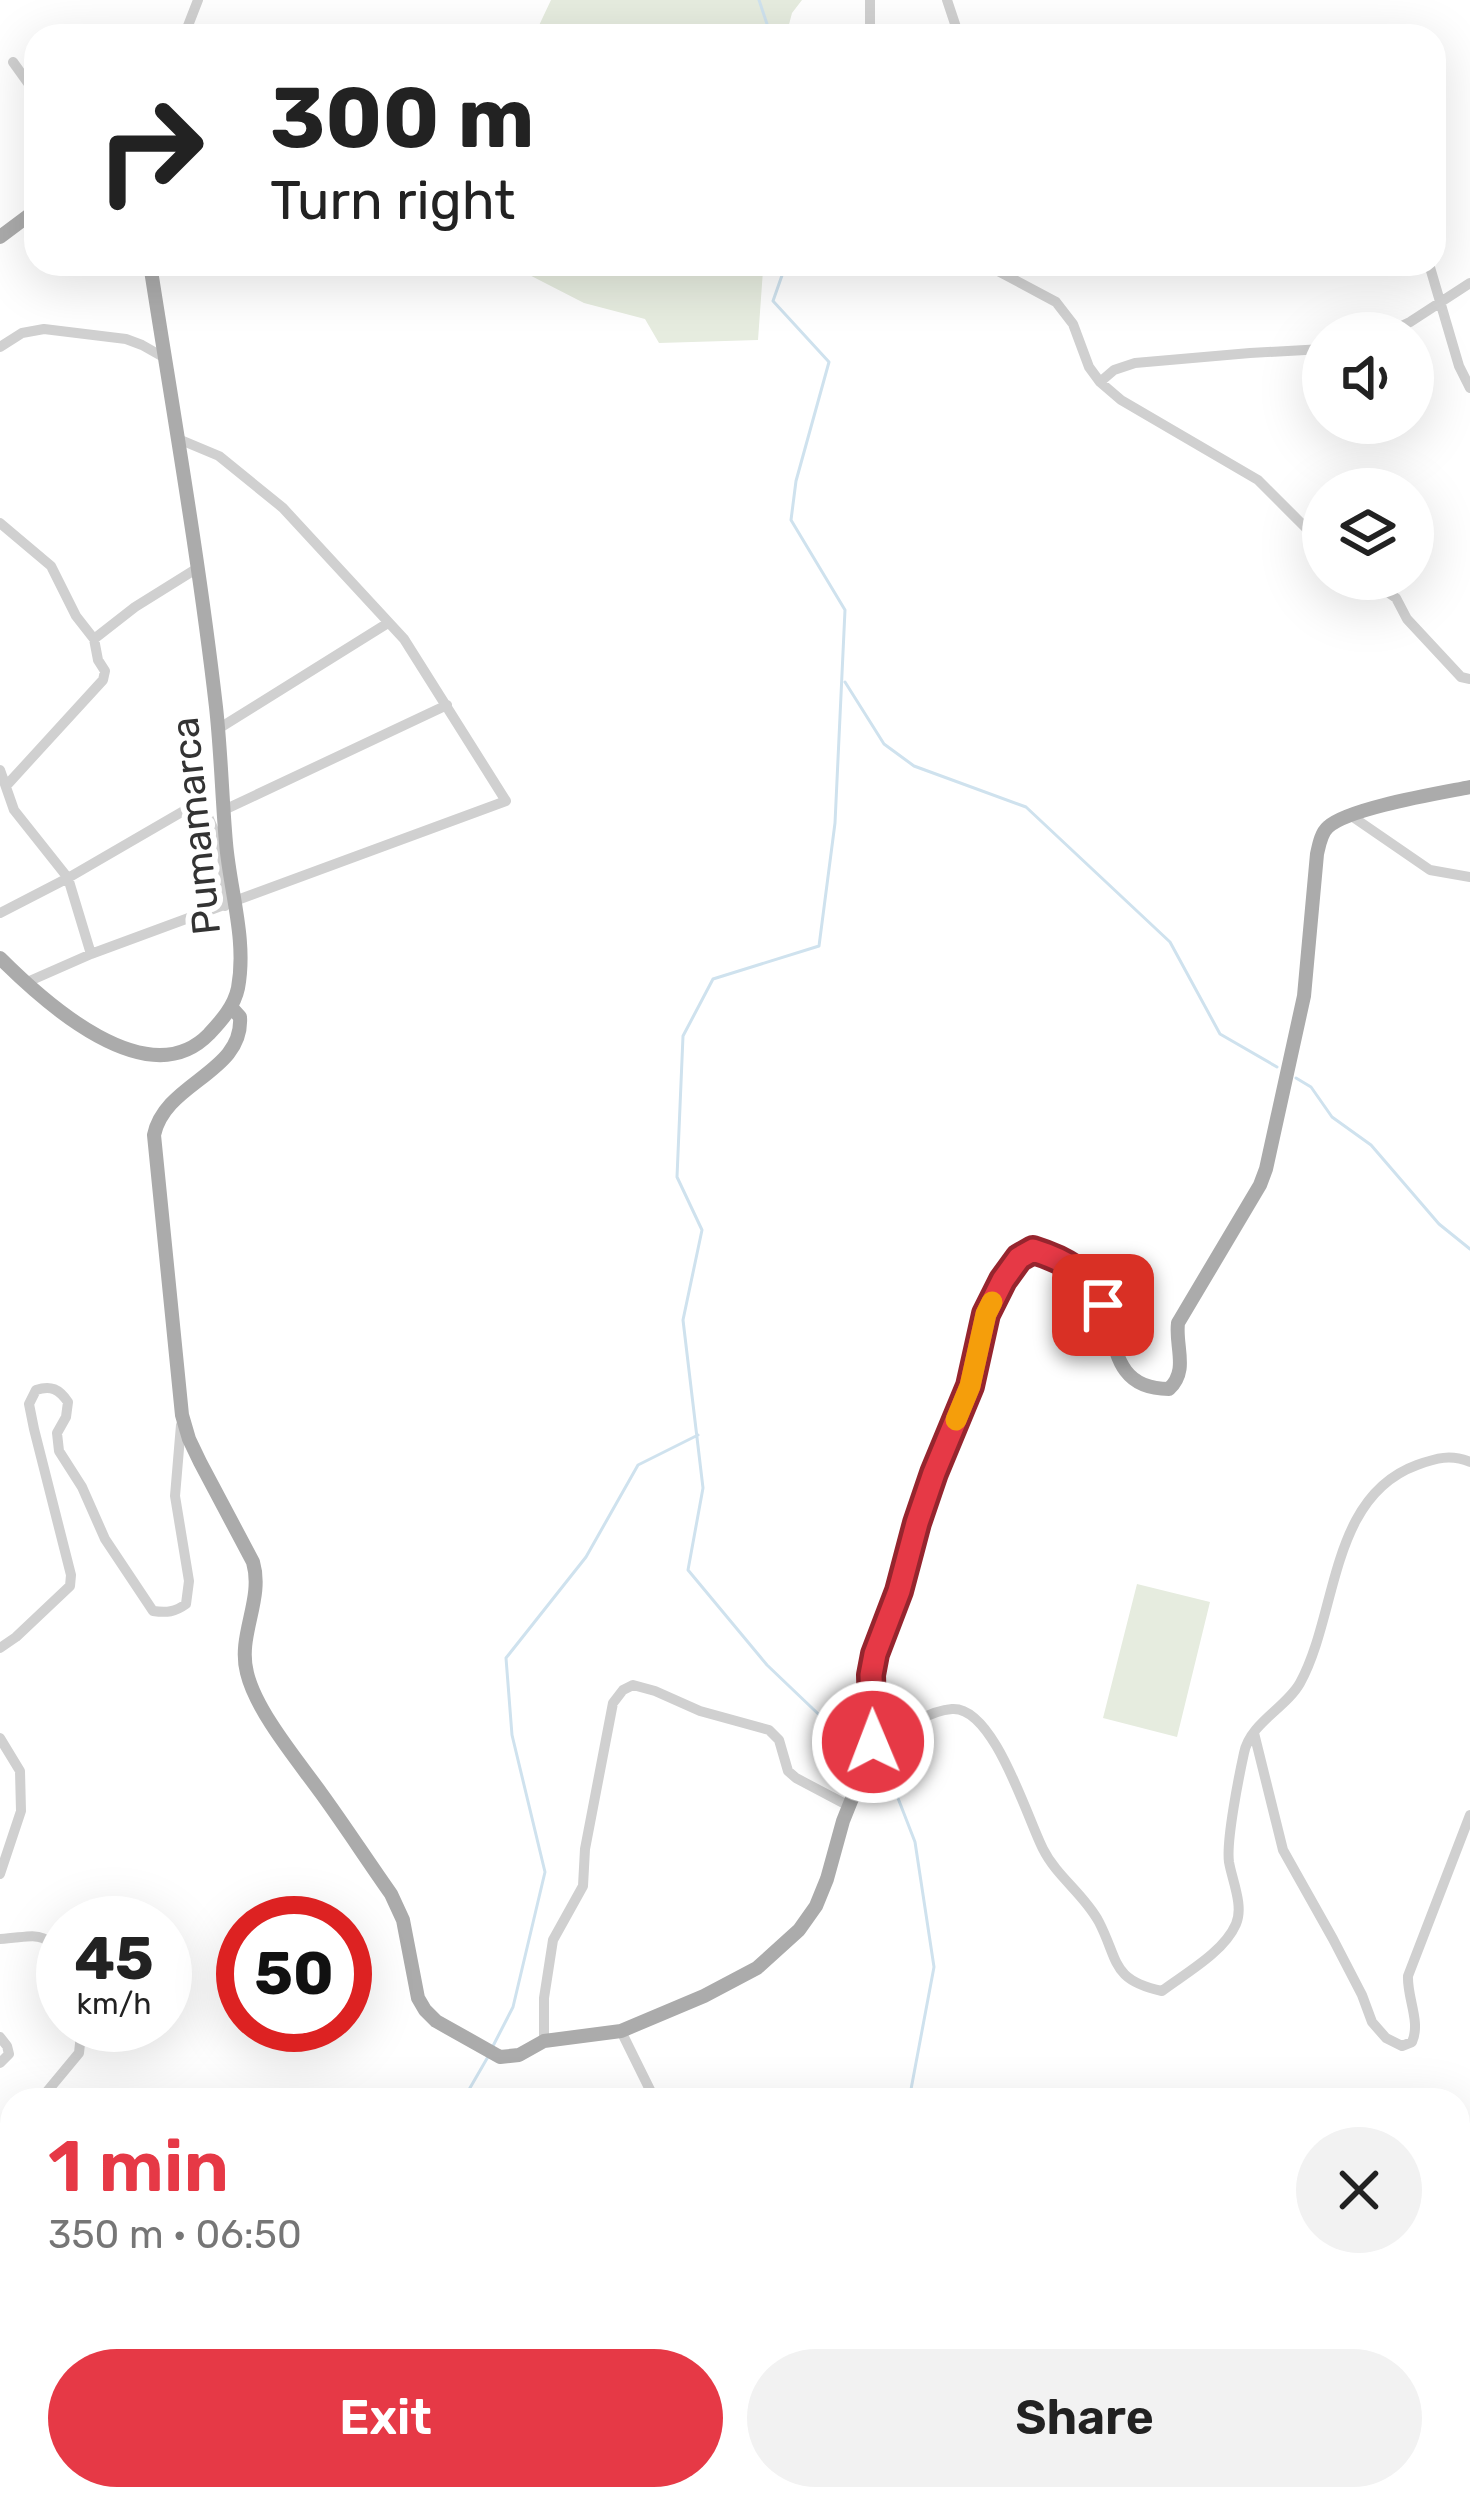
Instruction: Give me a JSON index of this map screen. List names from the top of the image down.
{
  "streets": {
    "main road": ["Pumamarca"]
  },
  "page": {
    "turn": ["300 m", "Turn right"],
    "speed": "45 km/h",
    "limit": "50",
    "heading": ["1 min", "350 m · 06:50"],
    "buttons": ["Exit", "Share"]
  }
}
